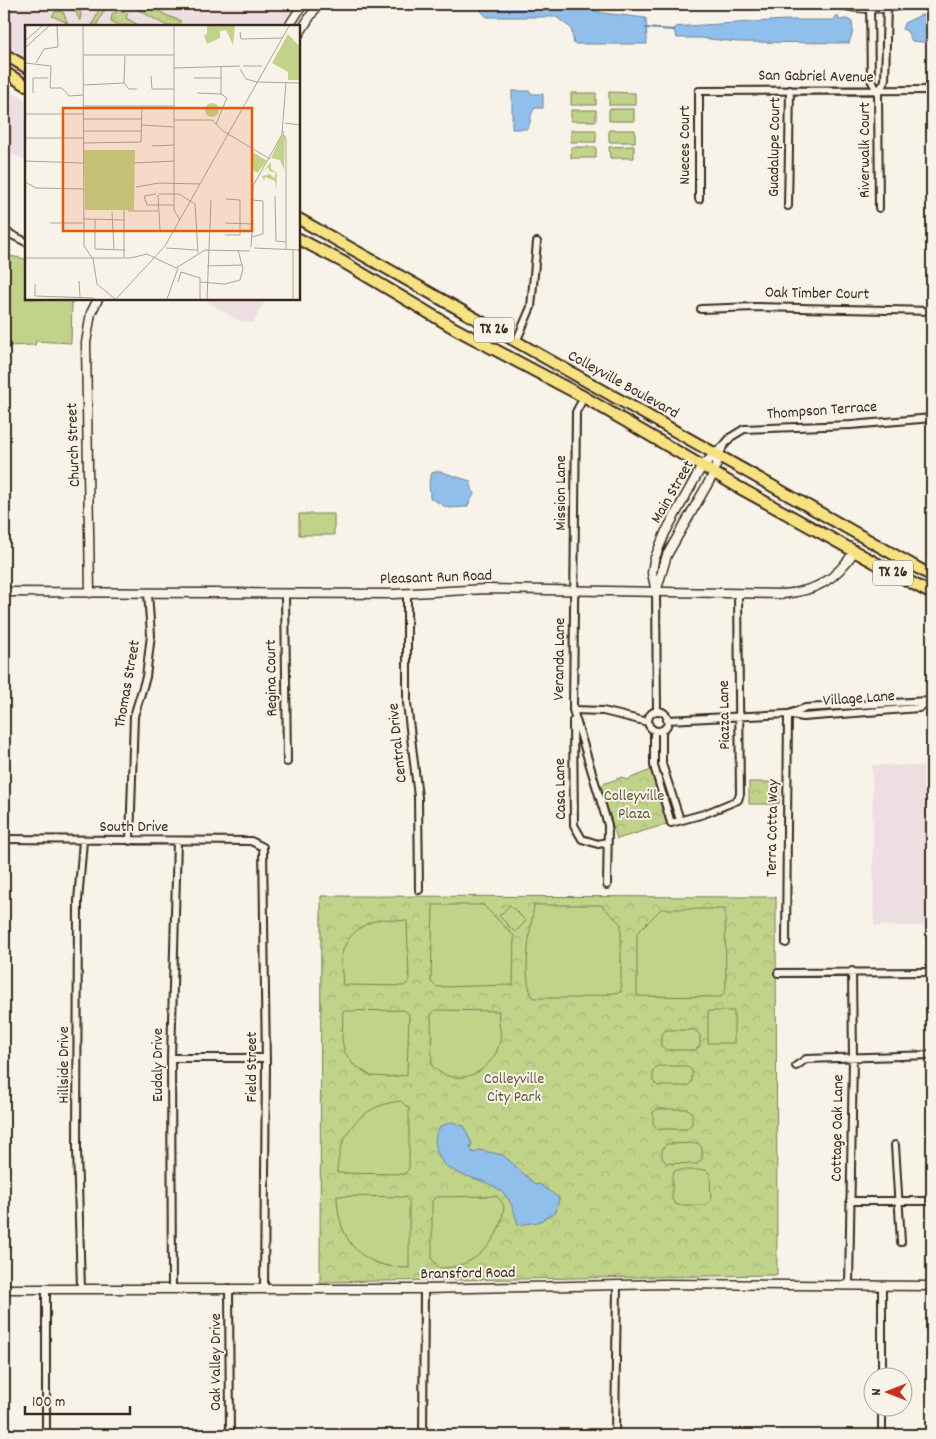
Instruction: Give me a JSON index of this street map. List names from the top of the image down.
{
  "streets": {
    "main road": ["TX 26", "Colleyville Boulevard"],
    "street": [
      "San Gabriel Avenue",
      "Nueces Court",
      "Guadalupe Court",
      "Riverwalk Court",
      "Oak Timber Court",
      "Thompson Terrace",
      "Church Street",
      "Main Street",
      "Mission Lane",
      "Pleasant Run Road",
      "Veranda Lane",
      "Regina Court",
      "Thomas Street",
      "Village Lane",
      "Piazza Lane",
      "Central Drive",
      "Casa Lane",
      "South Drive",
      "Terra Cotta Way",
      "Hillside Drive",
      "Eudaly Drive",
      "Field Street",
      "Cottage Oak Lane",
      "Bransford Road",
      "Oak Valley Drive"
    ]
  },
  "crossings": [
    ["San Gabriel Avenue", "Nueces Court"],
    ["San Gabriel Avenue", "Guadalupe Court"],
    ["San Gabriel Avenue", "Riverwalk Court"],
    ["Colleyville Boulevard", "Thompson Terrace"],
    ["Colleyville Boulevard", "Main Street"],
    ["Colleyville Boulevard", "Mission Lane"],
    ["Colleyville Boulevard", "Pleasant Run Road"],
    ["Thompson Terrace", "Main Street"],
    ["Church Street", "Pleasant Run Road"],
    ["Main Street", "Pleasant Run Road"],
    ["Main Street", "Village Lane"],
    ["Mission Lane", "Pleasant Run Road"],
    ["Mission Lane", "Veranda Lane"],
    ["Pleasant Run Road", "Veranda Lane"],
    ["Pleasant Run Road", "Regina Court"],
    ["Pleasant Run Road", "Thomas Street"],
    ["Pleasant Run Road", "Piazza Lane"],
    ["Pleasant Run Road", "Central Drive"],
    ["Veranda Lane", "Casa Lane"],
    ["Thomas Street", "South Drive"],
    ["Village Lane", "Piazza Lane"],
    ["Village Lane", "Terra Cotta Way"],
    ["South Drive", "Hillside Drive"],
    ["South Drive", "Eudaly Drive"],
    ["South Drive", "Field Street"],
    ["Hillside Drive", "Bransford Road"],
    ["Eudaly Drive", "Bransford Road"],
    ["Field Street", "Bransford Road"],
    ["Cottage Oak Lane", "Bransford Road"],
    ["Bransford Road", "Oak Valley Drive"]
  ],
  "parks": ["Colleyville Plaza", "Colleyville City Park"],
  "scale_bar": "100 m",
  "north": "left"
}
